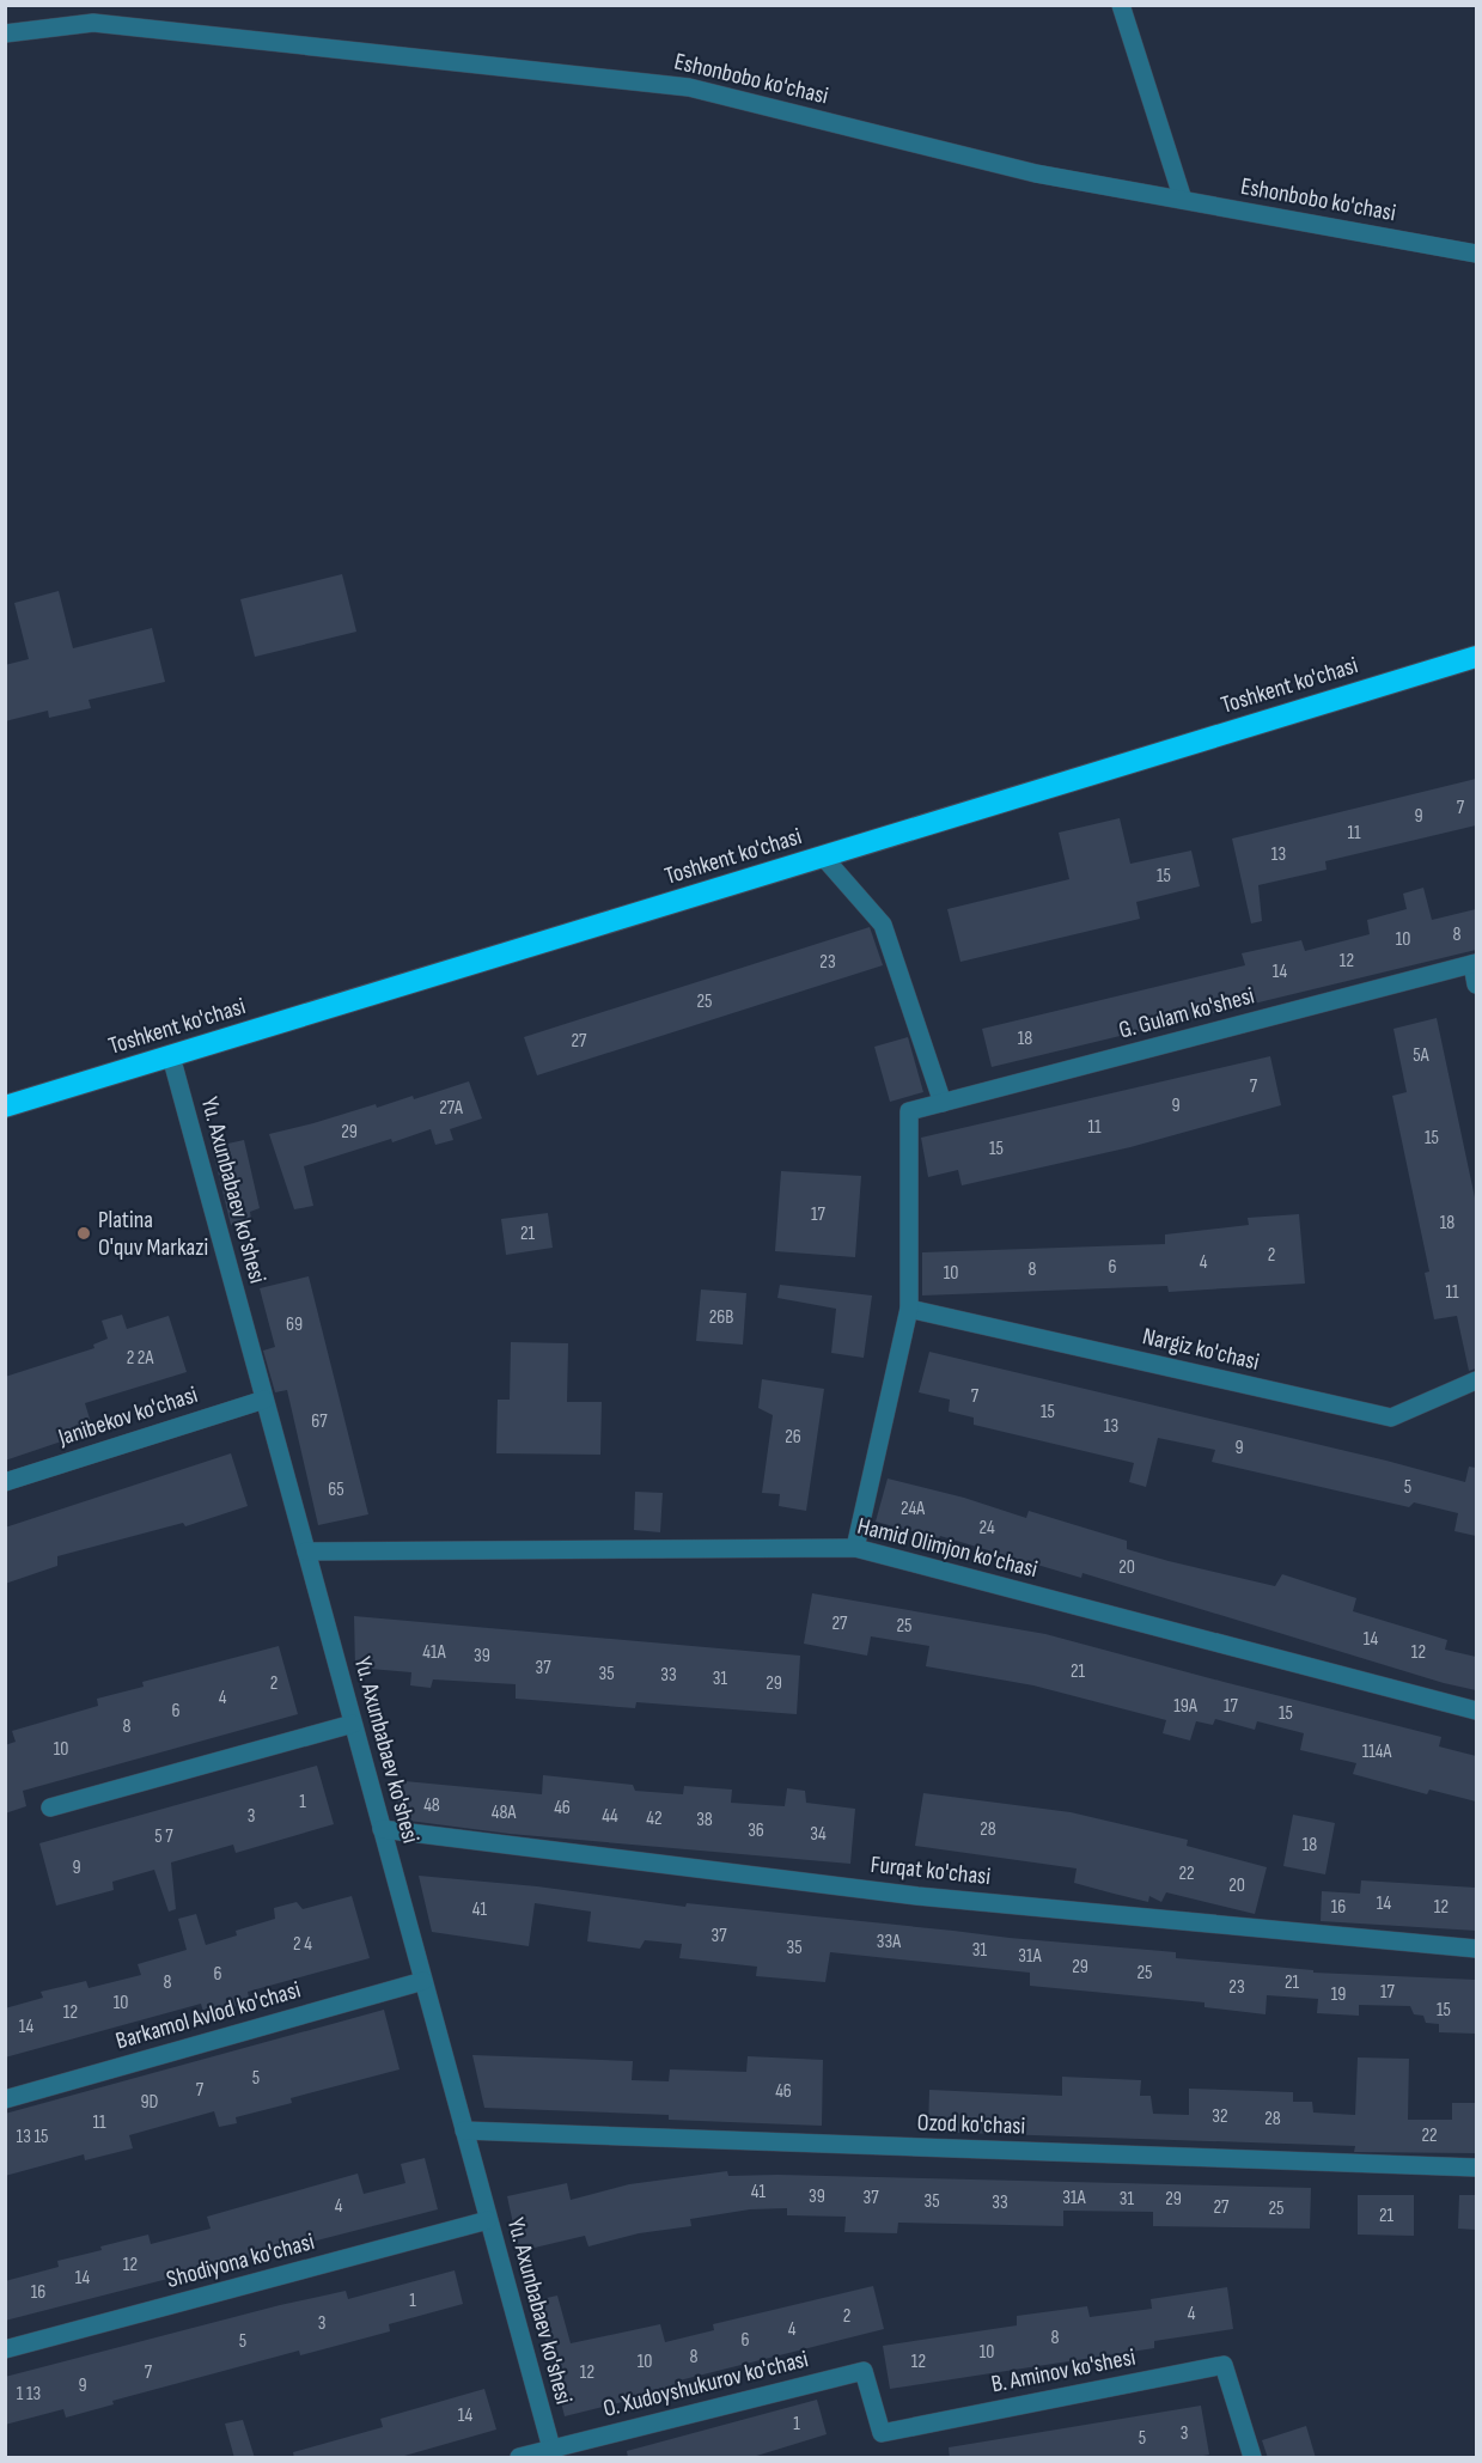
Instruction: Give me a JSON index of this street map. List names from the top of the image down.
{
  "streets": {
    "highway": ["Toshkent ko'chasi"],
    "street": [
      "Eshonbobo ko'chasi",
      "G. Gulam ko'shesi",
      "Yu. Axunbabaev ko'shesi",
      "Nargiz ko'chasi",
      "Janibekov ko'chasi",
      "Hamid Olimjon ko'chasi",
      "Furqat ko'chasi",
      "Barkamol Avlod ko'chasi",
      "Ozod ko'chasi",
      "Shodiyona ko'chasi",
      "B. Aminov ko'shesi",
      "O. Xudoyshukurov ko'chasi"
    ]
  },
  "crossings": [
    ["Toshkent ko'chasi", "Yu. Axunbabaev ko'shesi"],
    ["G. Gulam ko'shesi", "Nargiz ko'chasi"],
    ["Yu. Axunbabaev ko'shesi", "Janibekov ko'chasi"],
    ["Yu. Axunbabaev ko'shesi", "Hamid Olimjon ko'chasi"],
    ["Yu. Axunbabaev ko'shesi", "Furqat ko'chasi"],
    ["Yu. Axunbabaev ko'shesi", "Barkamol Avlod ko'chasi"],
    ["Yu. Axunbabaev ko'shesi", "Ozod ko'chasi"],
    ["Yu. Axunbabaev ko'shesi", "Shodiyona ko'chasi"],
    ["Yu. Axunbabaev ko'shesi", "O. Xudoyshukurov ko'chasi"],
    ["B. Aminov ko'shesi", "O. Xudoyshukurov ko'chasi"]
  ],
  "places": ["Platina O'quv Markazi"],
  "house_numbers": [
    "7",
    "9",
    "11",
    "13",
    "15",
    "8",
    "10",
    "12",
    "23",
    "14",
    "25",
    "18",
    "27",
    "5A",
    "7",
    "9",
    "27A",
    "11",
    "29",
    "15",
    "15",
    "17",
    "18",
    "21",
    "2",
    "4",
    "6",
    "8",
    "10",
    "11",
    "26B",
    "69",
    "2 2A",
    "7",
    "15",
    "67",
    "13",
    "26",
    "9",
    "5",
    "65",
    "24A",
    "24",
    "20",
    "27",
    "25",
    "14",
    "41A",
    "12",
    "39",
    "37",
    "21",
    "35",
    "33",
    "31",
    "2",
    "29",
    "4",
    "19A",
    "17",
    "6",
    "15",
    "8",
    "10",
    "114A",
    "1",
    "48",
    "46",
    "48A",
    "3",
    "44",
    "42",
    "38",
    "28",
    "36",
    "34",
    "5 7",
    "18",
    "9",
    "22",
    "20",
    "14",
    "16",
    "12",
    "41",
    "37",
    "33A",
    "2 4",
    "35",
    "31",
    "31A",
    "29",
    "25",
    "6",
    "8",
    "21",
    "23",
    "17",
    "19",
    "10",
    "15",
    "12",
    "14",
    "5",
    "7",
    "46",
    "9D",
    "32",
    "28",
    "11",
    "22",
    "13 15",
    "41",
    "39",
    "37",
    "31A",
    "31",
    "29",
    "35",
    "33",
    "4",
    "27",
    "25",
    "21",
    "12",
    "14",
    "16",
    "1",
    "4",
    "2",
    "3",
    "4",
    "8",
    "6",
    "5",
    "10",
    "8",
    "10",
    "12",
    "7",
    "12",
    "9",
    "1 13",
    "14",
    "1",
    "3",
    "5"
  ]
}
